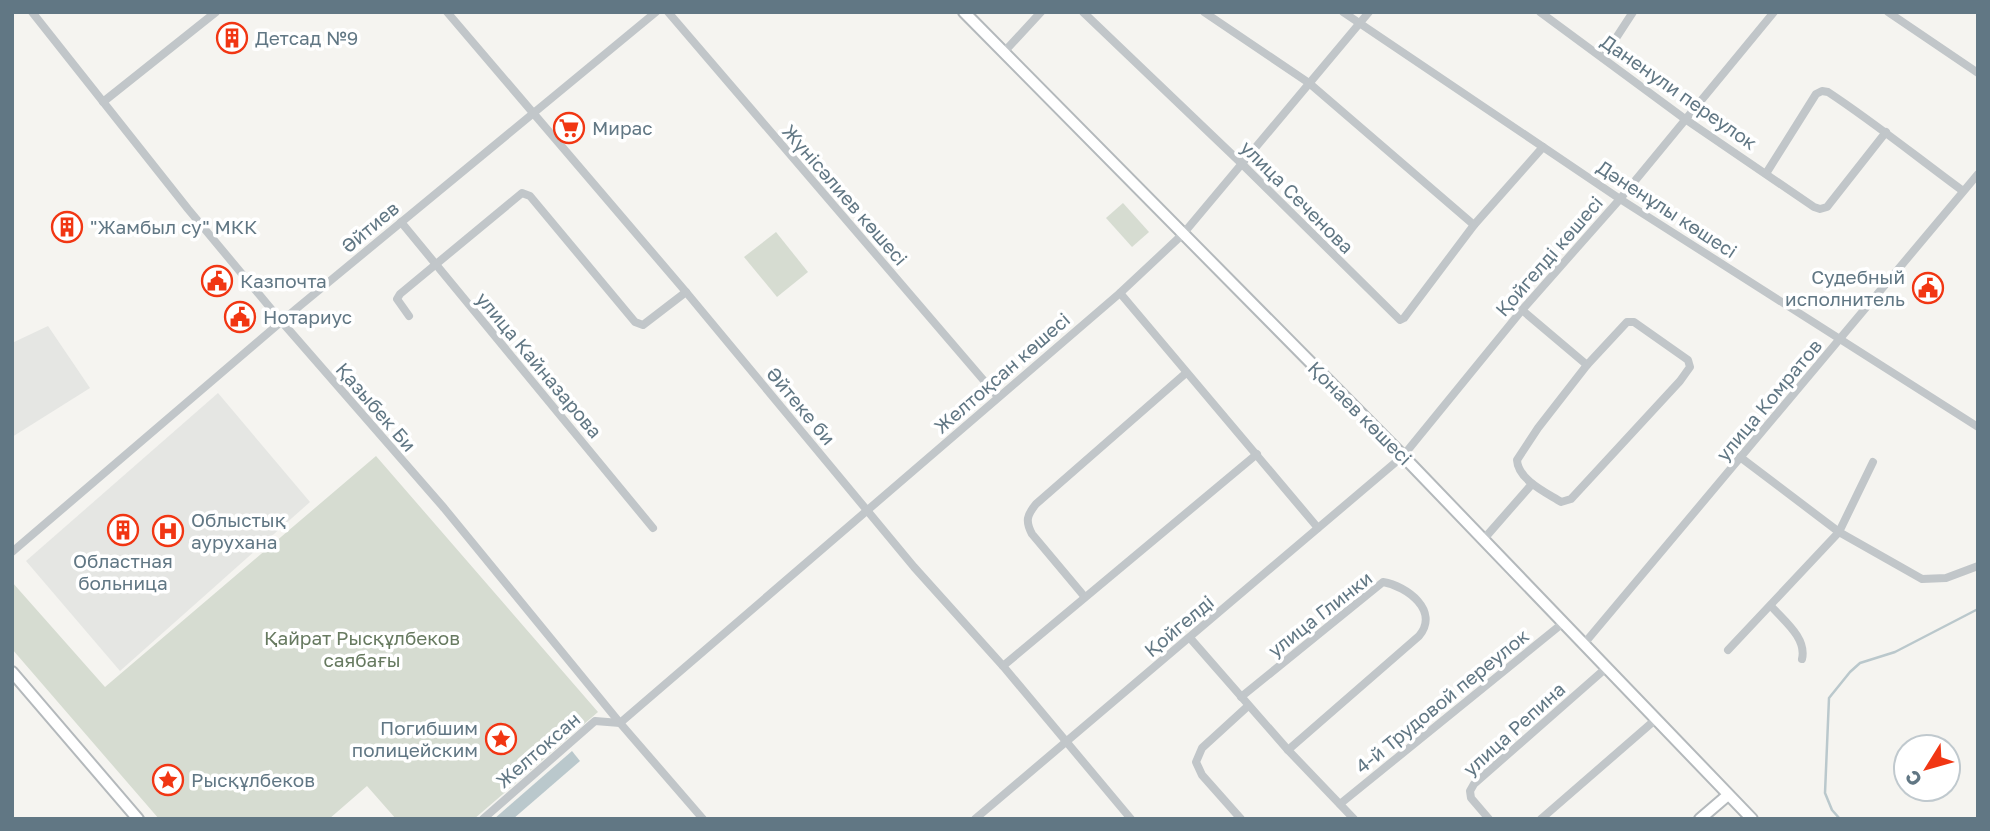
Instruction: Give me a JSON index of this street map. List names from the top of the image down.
{
  "streets": {
    "main road": ["Қонаев көшесі"],
    "street": [
      "Даненули переулок",
      "Жүнісәлиев көшесі",
      "улица Сеченова",
      "Дәненұлы көшесі",
      "Әйтиев",
      "Қойгелді көшесі",
      "улица Кайназарова",
      "Желтоқсан көшесі",
      "улица Комратов",
      "Әйтеке би",
      "Қазыбек Би",
      "улица Глинки",
      "Қойгелді",
      "4-й Трудовой переулок",
      "улица Репина",
      "Желтоксан"
    ]
  },
  "crossings": [
    ["Даненули переулок", "Қойгелді көшесі"],
    ["Даненули переулок", "улица Комратов"],
    ["Жүнісәлиев көшесі", "Желтоқсан көшесі"],
    ["улица Сеченова", "Дәненұлы көшесі"],
    ["улица Сеченова", "Желтоқсан көшесі"],
    ["Дәненұлы көшесі", "Қойгелді көшесі"],
    ["Дәненұлы көшесі", "Желтоқсан көшесі"],
    ["Дәненұлы көшесі", "улица Комратов"],
    ["Әйтиев", "улица Кайназарова"],
    ["Әйтиев", "Әйтеке би"],
    ["Әйтиев", "Қазыбек Би"],
    ["Қойгелді көшесі", "Қонаев көшесі"],
    ["Қойгелді көшесі", "Қойгелді"],
    ["Желтоқсан көшесі", "Әйтеке би"],
    ["Желтоқсан көшесі", "Қазыбек Би"],
    ["Желтоқсан көшесі", "Қонаев көшесі"],
    ["Желтоқсан көшесі", "Желтоксан"],
    ["улица Комратов", "Қонаев көшесі"],
    ["Әйтеке би", "Қойгелді"],
    ["Қазыбек Би", "Желтоксан"],
    ["Қонаев көшесі", "Қойгелді"],
    ["Қонаев көшесі", "4-й Трудовой переулок"],
    ["Қонаев көшесі", "улица Репина"]
  ],
  "parks": ["Қайрат Рысқұлбеков саябағы"],
  "places": {
    "building": ["Детсад №9", "\"Жамбыл су\" МКК", "Областная больница"],
    "supermarket": ["Мирас"],
    "public building": ["Казпочта", "Судебный исполнитель", "Нотариус"],
    "hospital": ["Облыстық аурухана"],
    "place": ["Погибшим полицейским", "Рысқұлбеков"]
  },
  "north": "bottom left"
}
